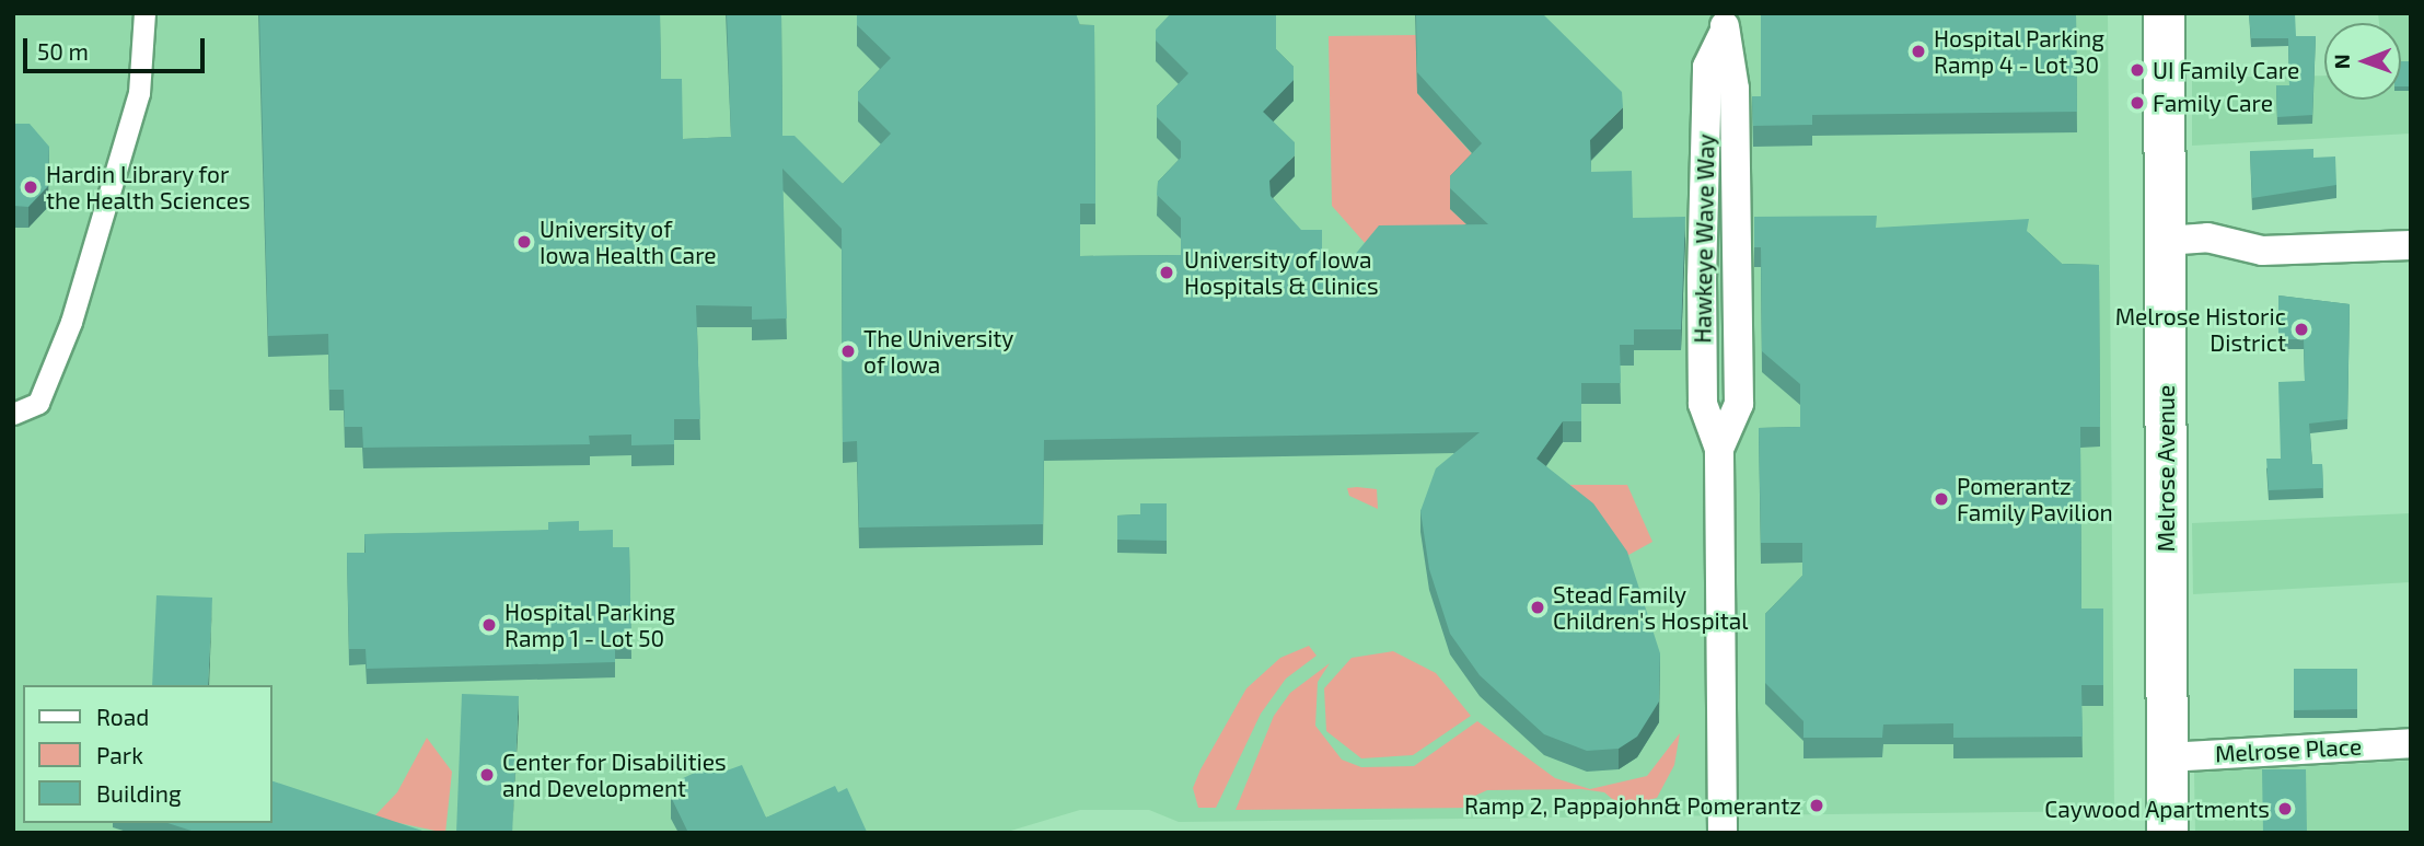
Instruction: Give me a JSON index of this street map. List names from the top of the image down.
{
  "streets": {
    "main road": ["Melrose Avenue"],
    "street": ["Hawkeye Wave Way", "Melrose Place"]
  },
  "crossings": [
    ["Melrose Avenue", "Melrose Place"]
  ],
  "places": [
    "Hospital Parking Ramp 4 - Lot 30",
    "UI Family Care",
    "Family Care",
    "Hardin Library for the Health Sciences",
    "University of Iowa Health Care",
    "University of Iowa Hospitals & Clinics",
    "Melrose Historic District",
    "The University of Iowa",
    "Pomerantz Family Pavilion",
    "Stead Family Children's Hospital",
    "Hospital Parking Ramp 1 - Lot 50",
    "Center for Disabilities and Development",
    "Ramp 2, Pappajohn& Pomerantz",
    "Caywood Apartments"
  ],
  "legend": ["Road", "Park", "Building"],
  "scale_bar": "50 m",
  "north": "left"
}
